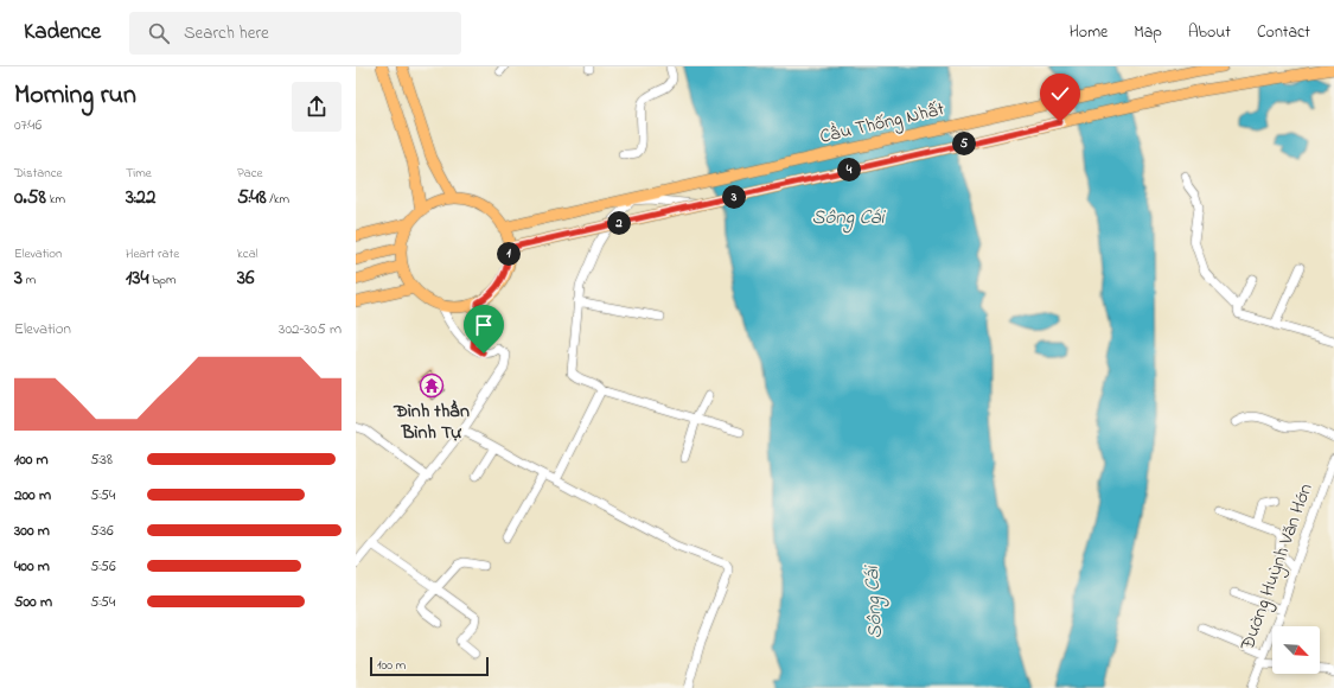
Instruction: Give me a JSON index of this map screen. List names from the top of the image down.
{
  "streets": {
    "main road": ["Cầu Thống Nhất"],
    "street": ["Đường Huỳnh Văn Hớn"]
  },
  "water": ["Sông Cái"],
  "places": {
    "temple": ["Đình thần Bình Tự"]
  },
  "scale_bar": "100 m",
  "north": "bottom right",
  "page": {
    "header": "Kadence",
    "search": "Search here",
    "nav": [
      "Home",
      "Map",
      "About",
      "Contact"
    ],
    "heading": ["Morning run", "07:46"],
    "pins": [
      "5",
      "4",
      "3",
      "2",
      "1"
    ],
    "stats": [
      ["Distance", "0.58 km"],
      ["Time", "3:22"],
      ["Pace", "5:48 /km"],
      ["Elevation", "3 m"],
      ["Heart rate", "134 bpm"],
      ["kcal", "36"]
    ],
    "chart": ["Elevation", "302–305 m"],
    "list": [
      {
        "name": "100 m",
        "note": "5:38"
      },
      {
        "name": "200 m",
        "note": "5:54"
      },
      {
        "name": "300 m",
        "note": "5:36"
      },
      {
        "name": "400 m",
        "note": "5:56"
      },
      {
        "name": "500 m",
        "note": "5:54"
      }
    ],
    "scale": "100 m"
  }
}
